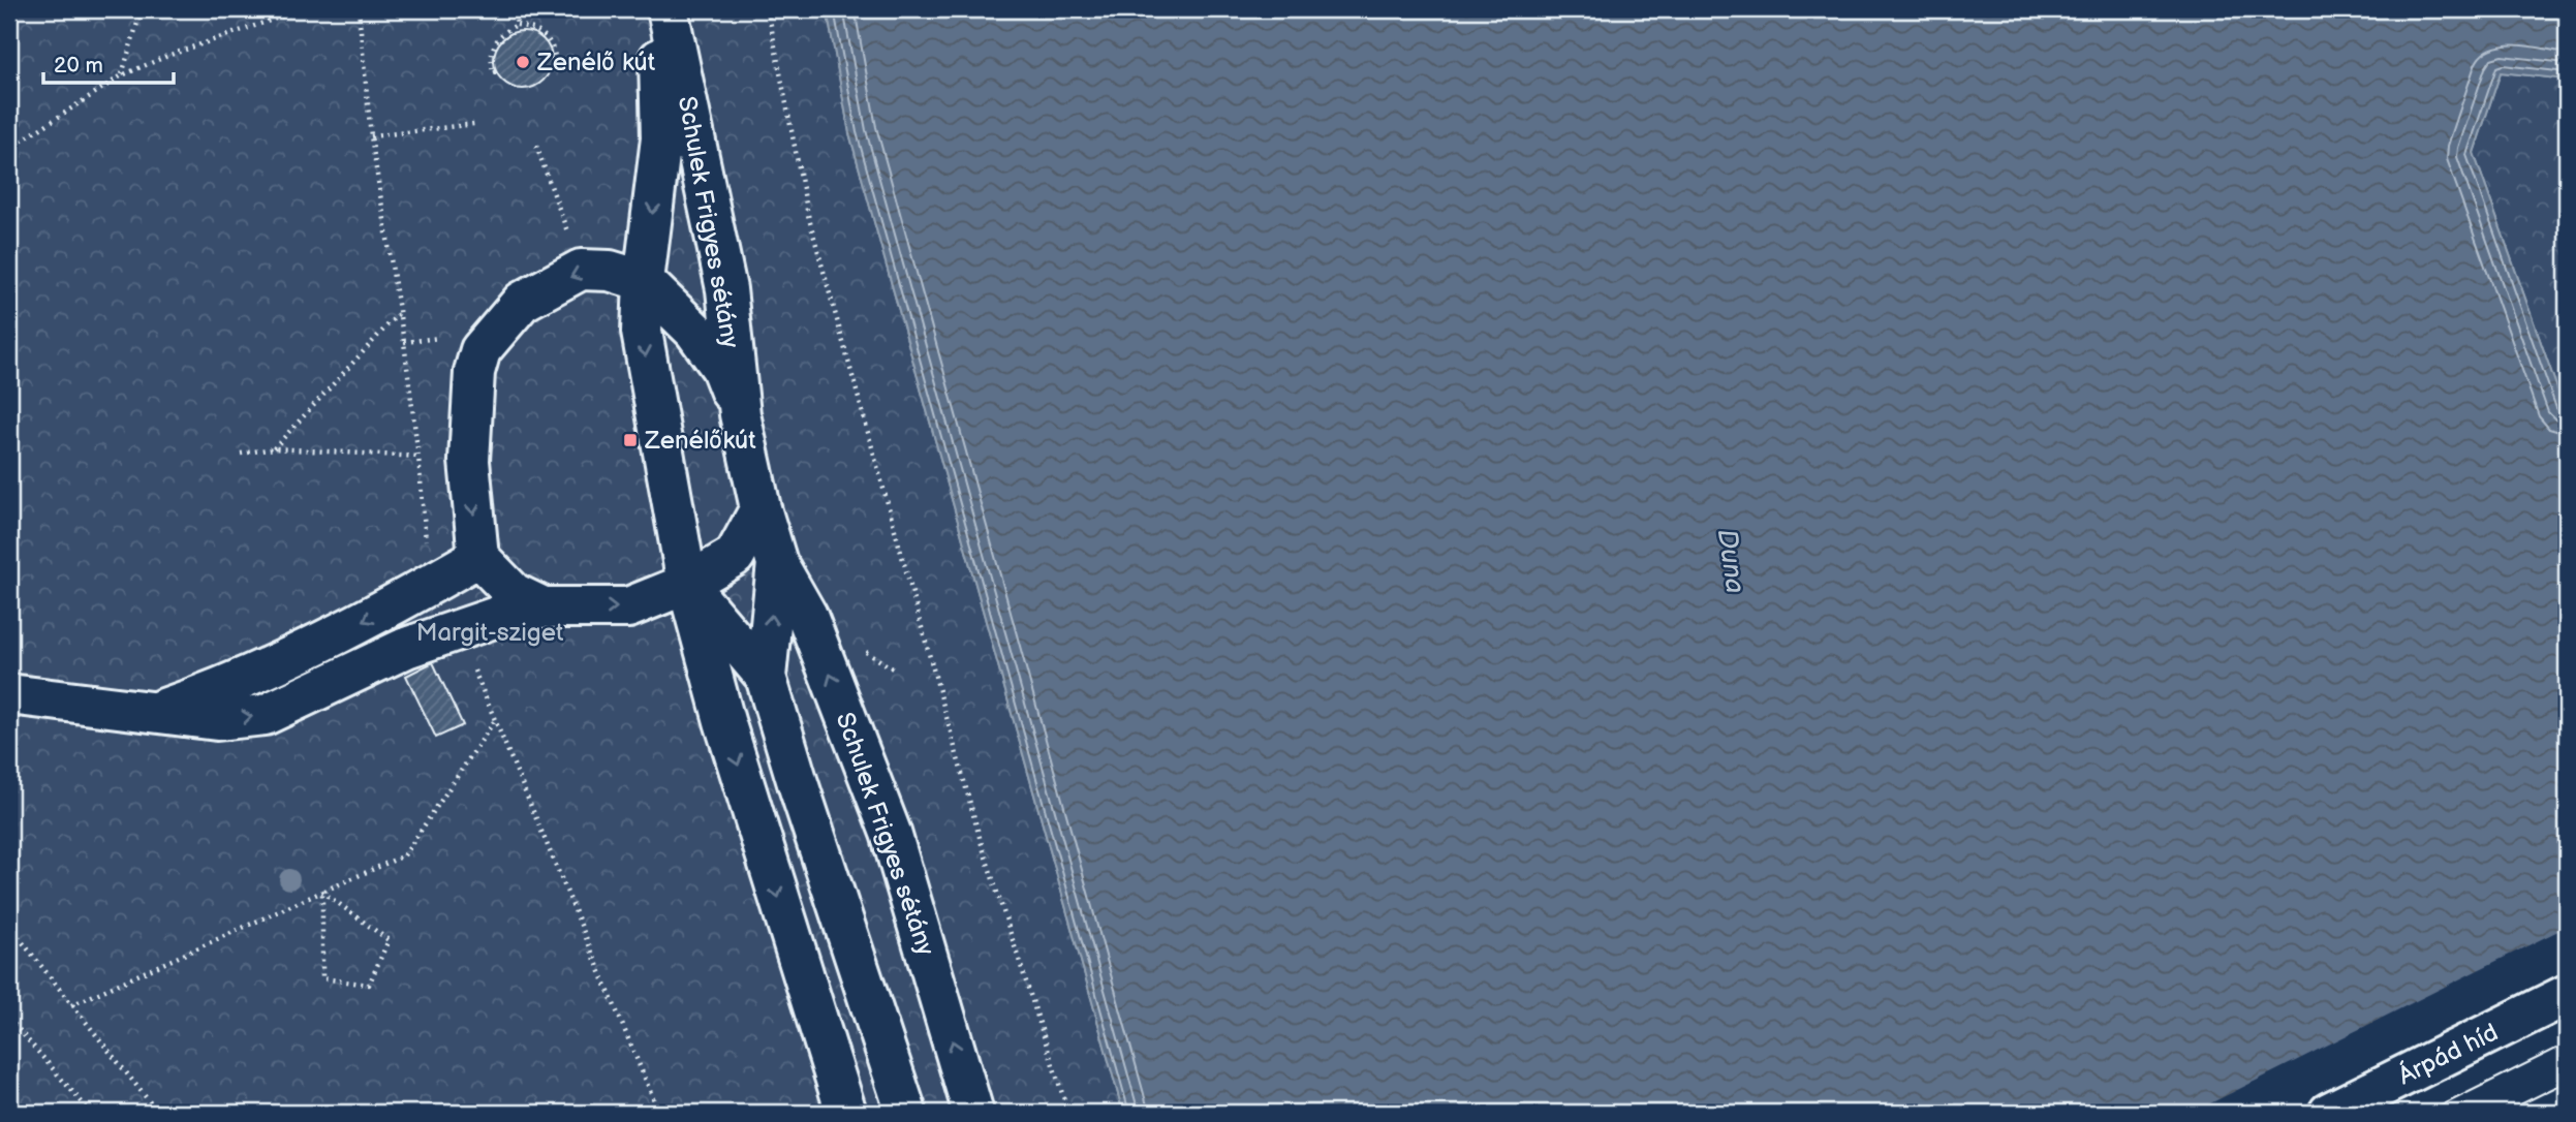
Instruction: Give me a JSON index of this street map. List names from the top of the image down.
{
  "streets": {
    "street": ["Schulek Frigyes sétány", "Árpád híd"]
  },
  "water": ["Duna"],
  "parks": ["Margit-sziget"],
  "places": {
    "other": ["Zenélő kút"],
    "transit": ["Zenélőkút"]
  },
  "scale_bar": "20 m"
}
